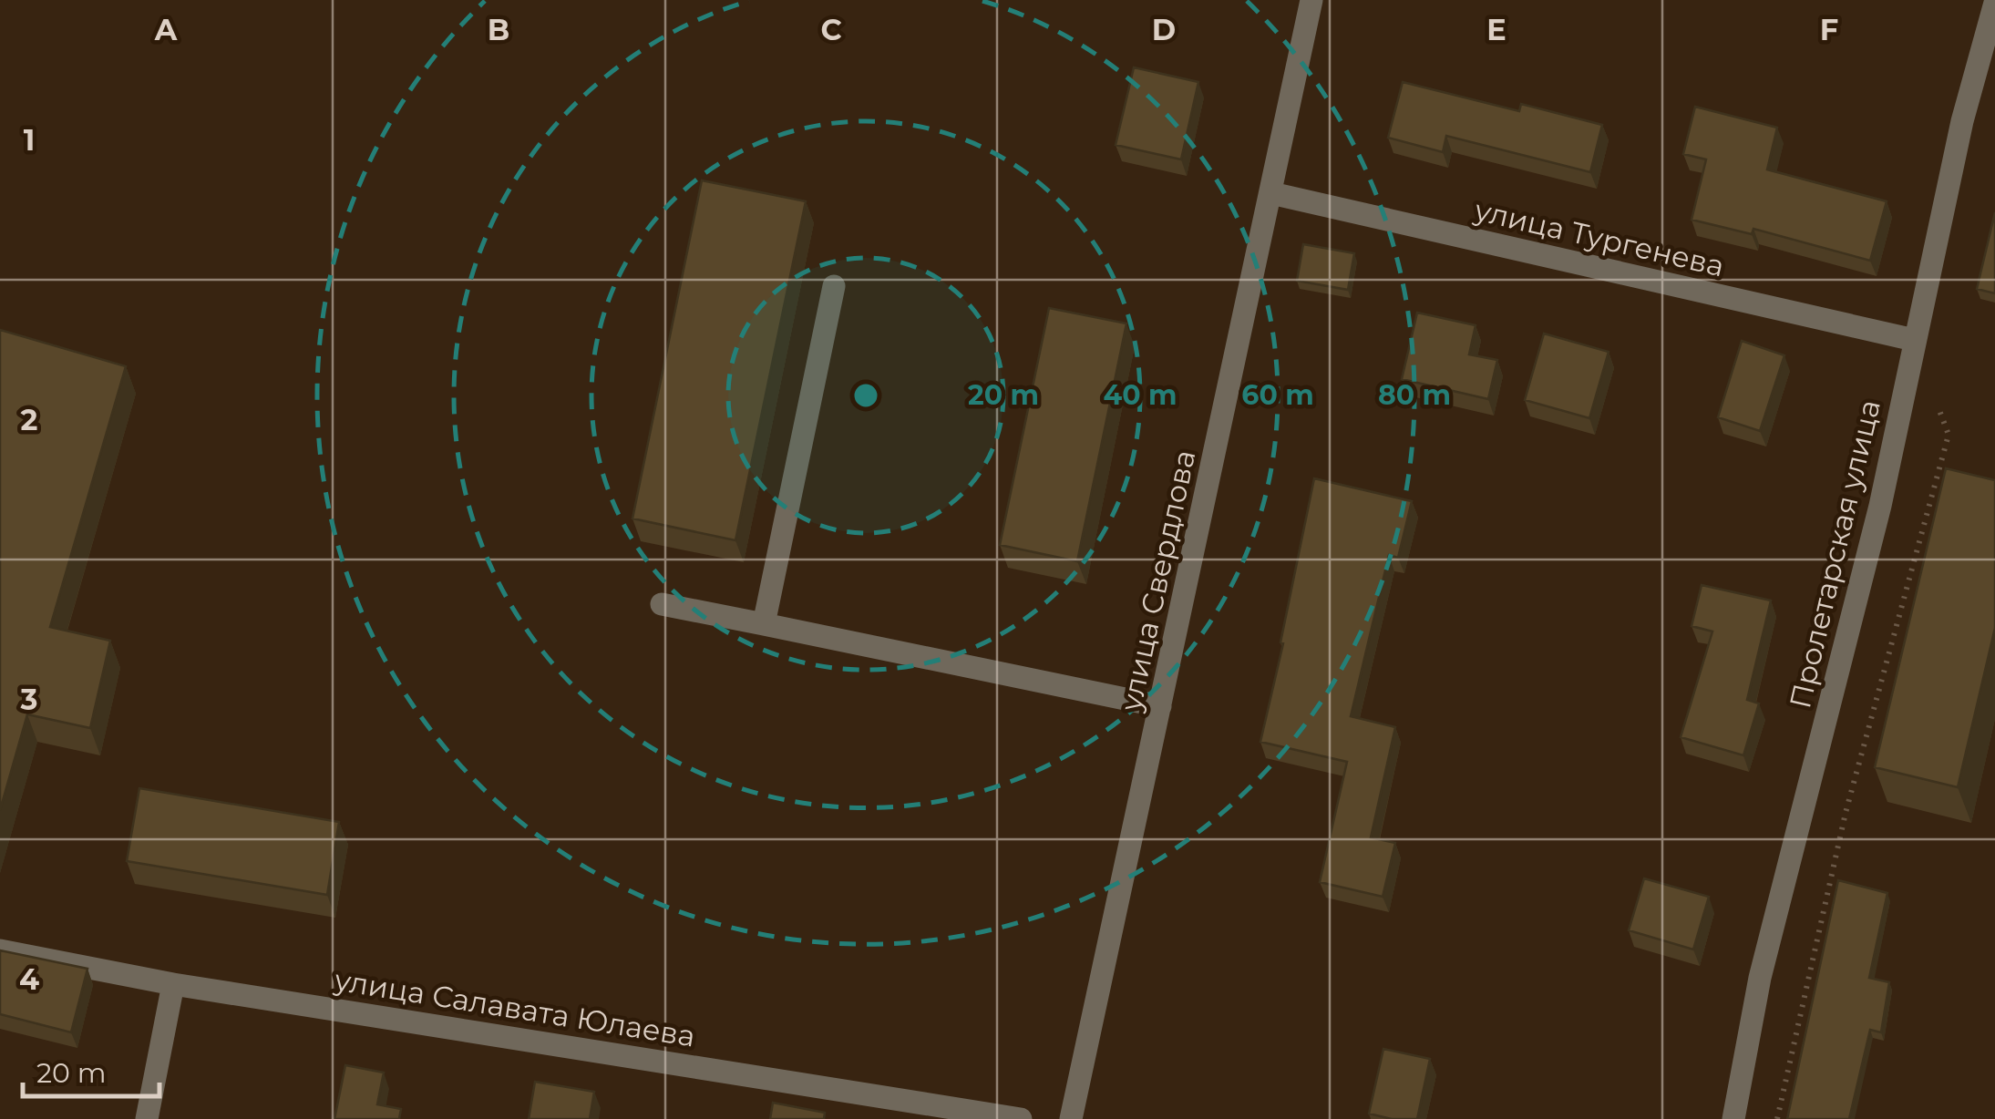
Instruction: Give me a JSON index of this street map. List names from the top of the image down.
{
  "streets": {
    "street": [
      "улица Тургенева",
      "Пролетарская улица",
      "улица Свердлова",
      "улица Салавата Юлаева"
    ]
  },
  "crossings": [
    ["улица Тургенева", "Пролетарская улица"],
    ["улица Тургенева", "улица Свердлова"]
  ],
  "scale_bar": "20 m",
  "grid": {
    "columns": [
      "A",
      "B",
      "C",
      "D",
      "E",
      "F"
    ],
    "rows": [
      "1",
      "2",
      "3",
      "4"
    ]
  },
  "rings": [
    "20 m",
    "40 m",
    "60 m",
    "80 m"
  ]
}
